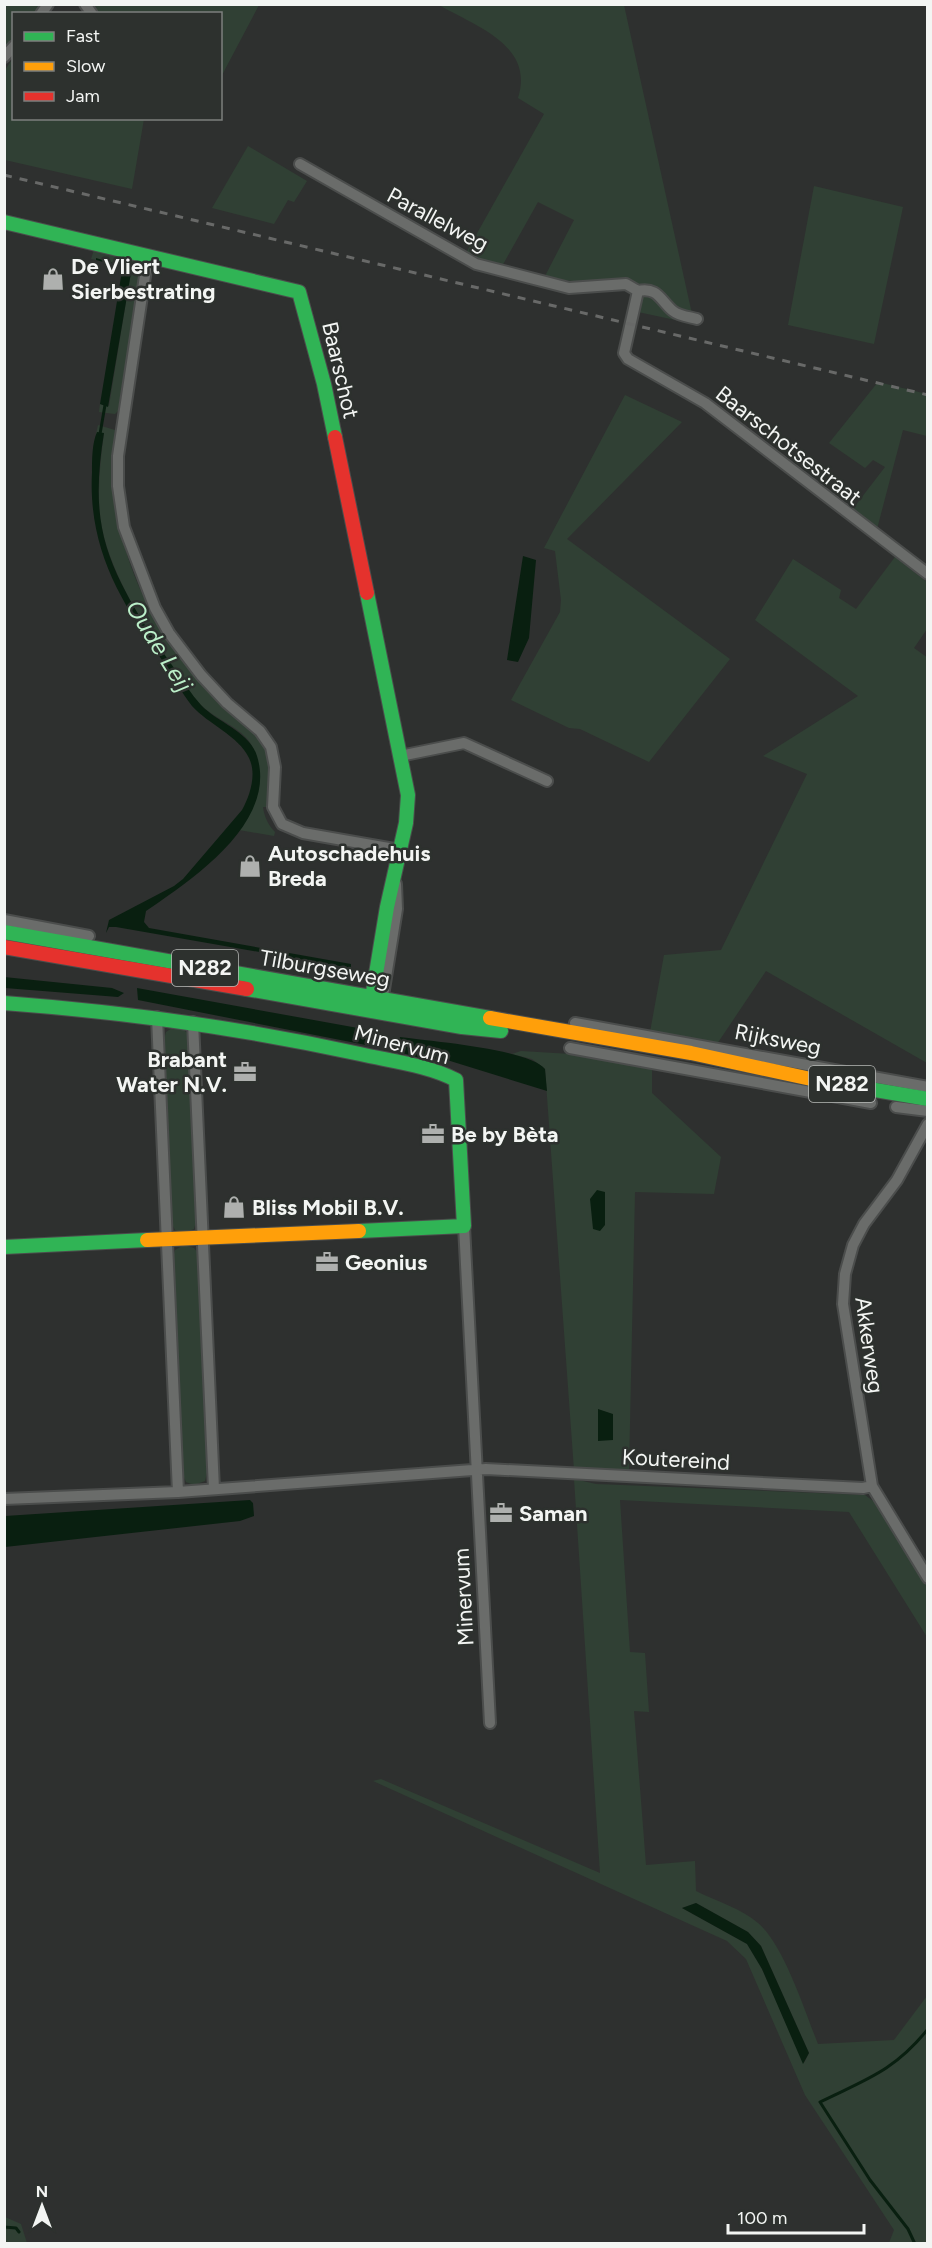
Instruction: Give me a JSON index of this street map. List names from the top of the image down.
{
  "streets": {
    "street": [
      "Parallelweg",
      "Baarschot",
      "Baarschotsestraat",
      "N282",
      "Tilburgseweg",
      "Rijksweg",
      "Minervum",
      "Akkerweg",
      "Koutereind"
    ]
  },
  "crossings": [
    ["Parallelweg", "Baarschotsestraat"],
    ["Baarschot", "Tilburgseweg"],
    ["Tilburgseweg", "Rijksweg"],
    ["Minervum", "Koutereind"],
    ["Akkerweg", "Koutereind"]
  ],
  "water": ["Oude Leij"],
  "places": {
    "shop": ["De Vliert Sierbestrating", "Autoschadehuis Breda", "Bliss Mobil B.V."],
    "office": [
      "Brabant Water N.V.",
      "Be by Bèta",
      "Geonius",
      "Saman"
    ]
  },
  "legend": ["Fast", "Slow", "Jam"],
  "scale_bar": "100 m",
  "north": "top"
}
